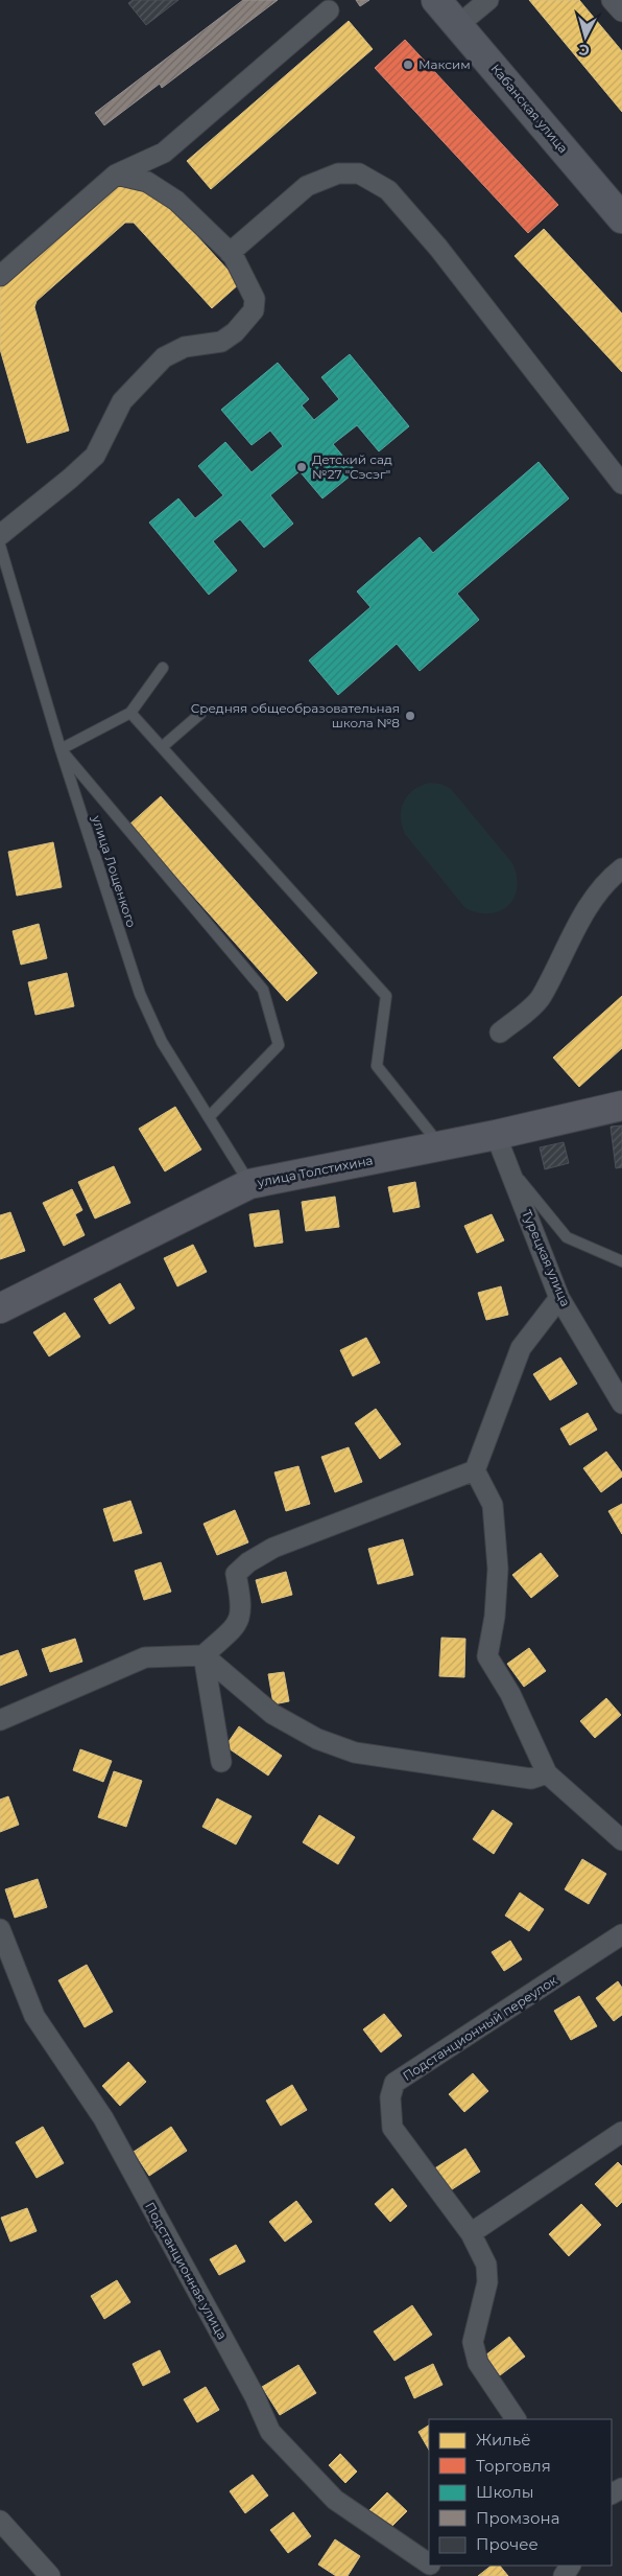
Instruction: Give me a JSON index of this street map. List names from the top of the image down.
{
  "streets": {
    "main road": ["Кабанская улица"],
    "street": [
      "улица Толстихина",
      "Турецкая улица",
      "Подстанционный переулок",
      "Подстанционная улица"
    ],
    "lane": ["улица Лощенкого"]
  },
  "crossings": [
    ["улица Лощенкого", "улица Толстихина"],
    ["улица Толстихина", "Турецкая улица"]
  ],
  "places": ["Максим", "Детский сад №27 \"Сэсэг\"", "Средняя общеобразовательная школа №8"],
  "legend": [
    "Жильё",
    "Торговля",
    "Школы",
    "Промзона",
    "Прочее"
  ],
  "north": "bottom"
}
